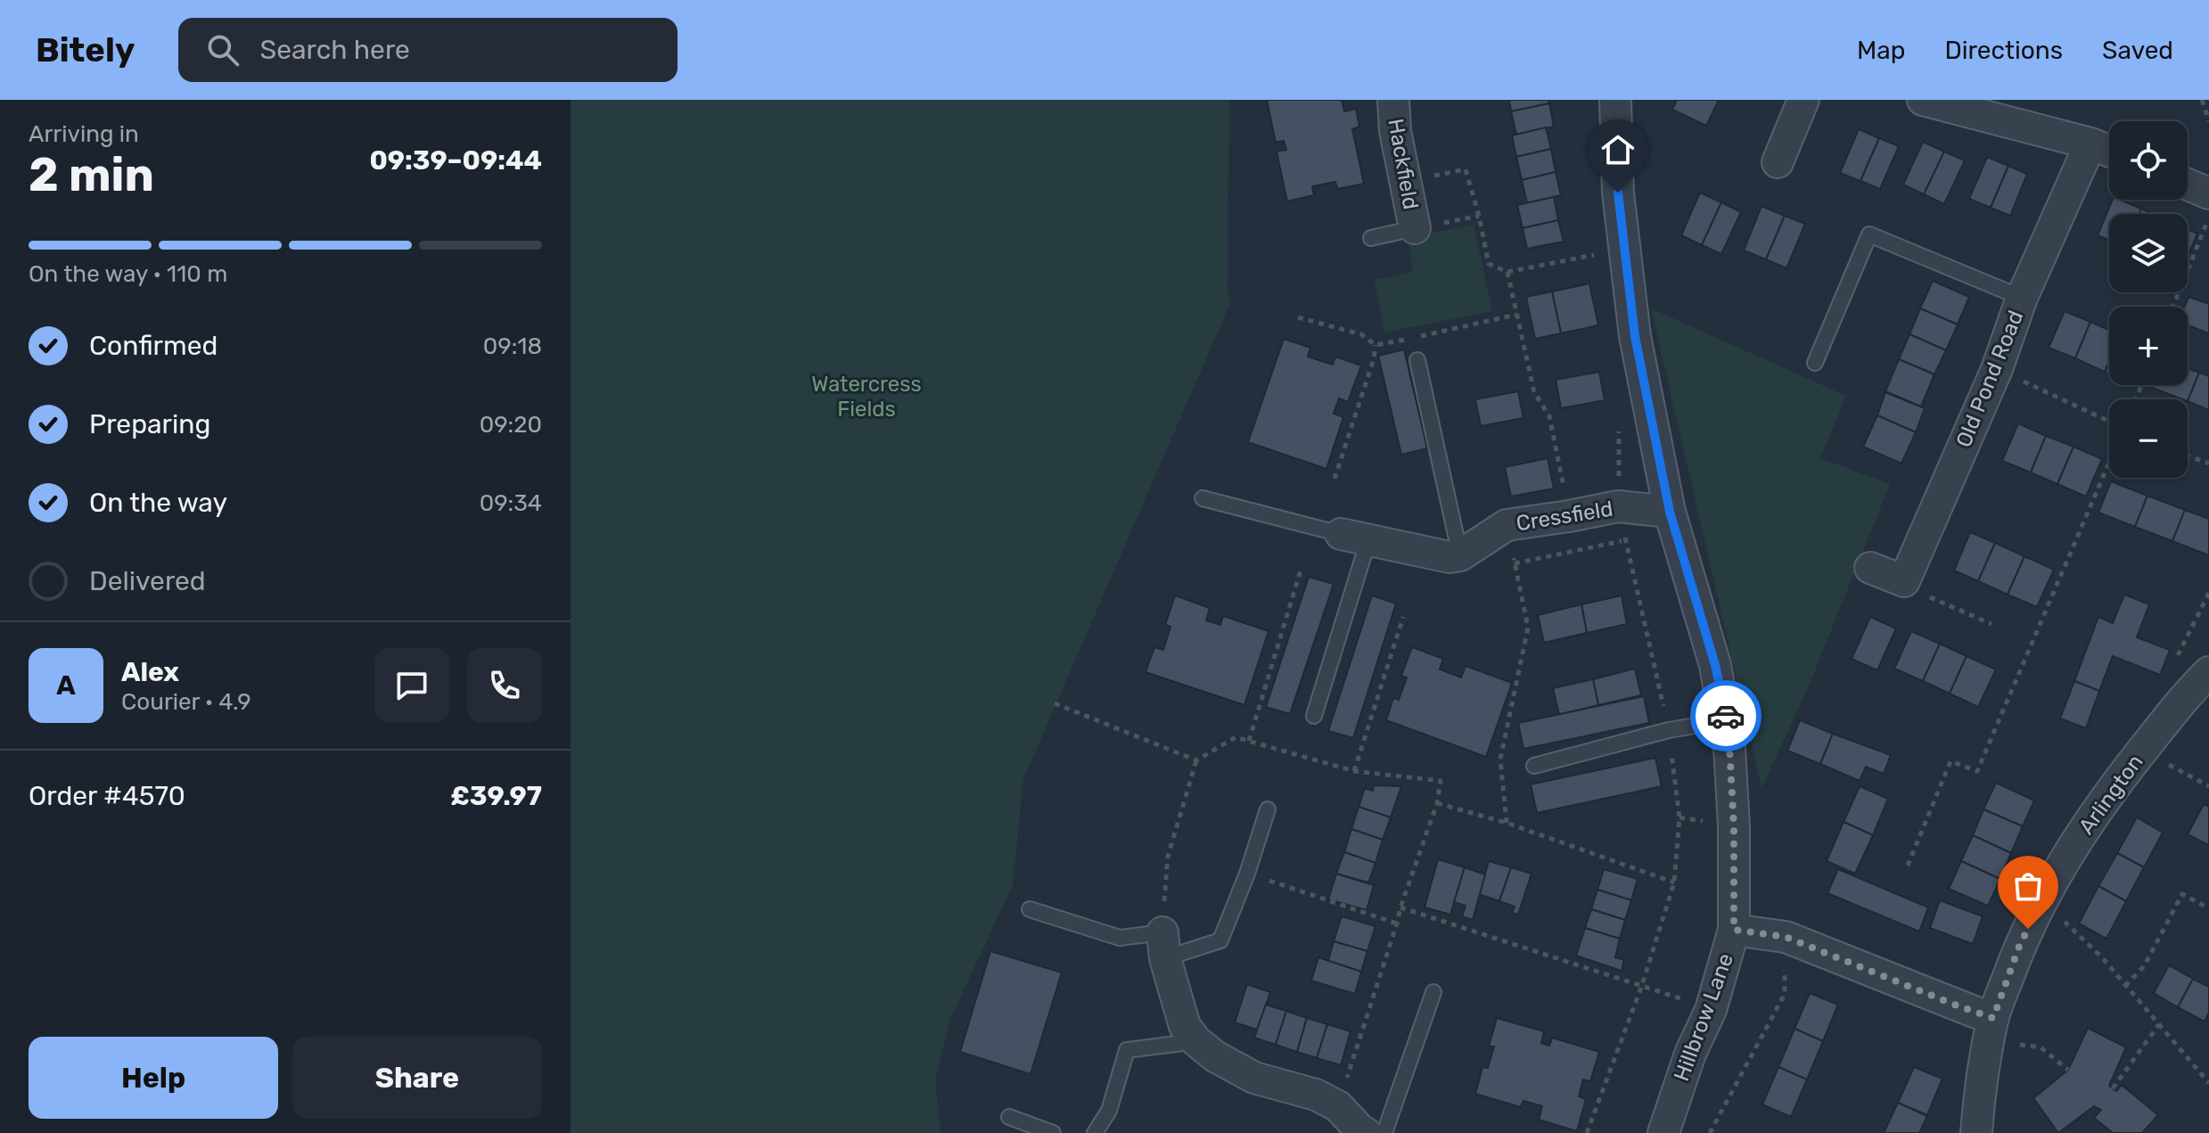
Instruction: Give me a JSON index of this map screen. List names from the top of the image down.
{
  "streets": {
    "street": [
      "Hackfield",
      "Old Pond Road",
      "Cressfield",
      "Arlington",
      "Hillbrow Lane"
    ]
  },
  "crossings": [
    ["Cressfield", "Hillbrow Lane"]
  ],
  "parks": ["Watercress Fields"],
  "page": {
    "header": "Bitely",
    "search": "Search here",
    "nav": ["Map", "Directions", "Saved"],
    "heading": ["2 min", "Arriving in", "09:39–09:44"],
    "panel": [
      "Alex",
      "Courier · 4.9",
      "Order #4570",
      "£39.97"
    ],
    "map_buttons": ["+", "−"],
    "bar": "On the way · 110 m",
    "list": [
      ["Confirmed", "09:18"],
      ["Preparing", "09:20"],
      ["On the way", "09:34"],
      "Delivered"
    ],
    "round": "A",
    "buttons": ["Help", "Share"]
  }
}
